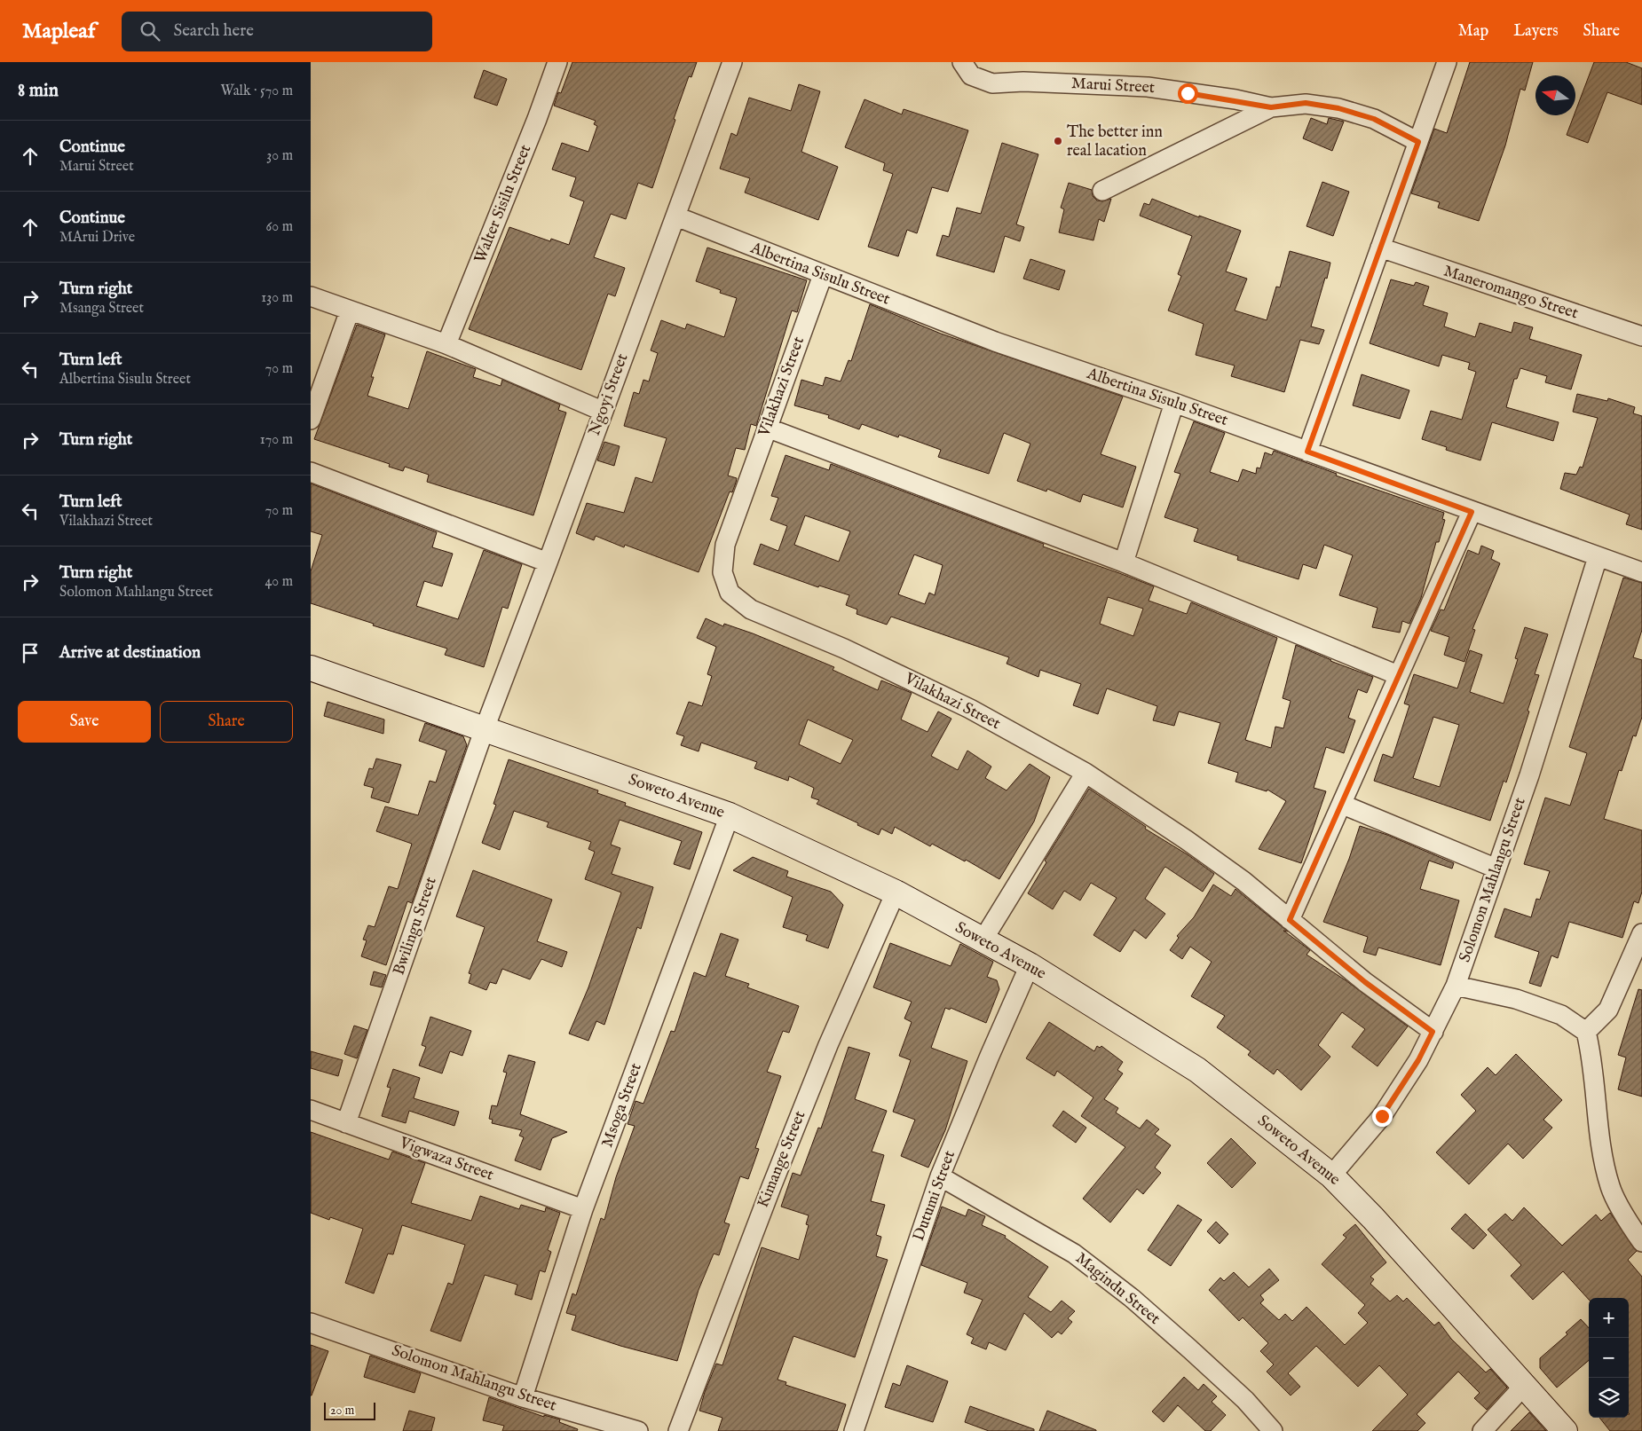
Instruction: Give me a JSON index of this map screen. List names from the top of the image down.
{
  "streets": {
    "street": [
      "Marui Street",
      "Walter Sisilu Street",
      "Albertina Sisulu Street",
      "Maneromango Street",
      "Vilakhazi Street",
      "Ngoyi Street",
      "Soweto Avenue",
      "Solomon Mahlangu Street",
      "Bwilingu Street",
      "Msoga Street",
      "Vigwaza Street",
      "Kimange Street",
      "Dutumi Street",
      "Magindu Street"
    ]
  },
  "crossings": [
    ["Albertina Sisulu Street", "Vilakhazi Street"],
    ["Albertina Sisulu Street", "Ngoyi Street"],
    ["Albertina Sisulu Street", "Solomon Mahlangu Street"],
    ["Vilakhazi Street", "Solomon Mahlangu Street"],
    ["Ngoyi Street", "Soweto Avenue"],
    ["Ngoyi Street", "Bwilingu Street"],
    ["Soweto Avenue", "Solomon Mahlangu Street"],
    ["Soweto Avenue", "Bwilingu Street"],
    ["Soweto Avenue", "Msoga Street"],
    ["Soweto Avenue", "Kimange Street"],
    ["Soweto Avenue", "Dutumi Street"],
    ["Solomon Mahlangu Street", "Msoga Street"],
    ["Bwilingu Street", "Vigwaza Street"],
    ["Msoga Street", "Vigwaza Street"],
    ["Dutumi Street", "Magindu Street"]
  ],
  "places": ["The better inn real lacation"],
  "scale_bar": "20 m",
  "north": "left",
  "page": {
    "header": "Mapleaf",
    "search": "Search here",
    "nav": ["Map", "Layers", "Share"],
    "heading": ["8 min", "Walk · 570 m"],
    "list": [
      ["Continue", "Marui Street", "30 m"],
      ["Continue", "MArui Drive", "60 m"],
      ["Turn right", "Msanga Street", "130 m"],
      ["Turn left", "Albertina Sisulu Street", "70 m"],
      ["Turn right", "170 m"],
      ["Turn left", "Vilakhazi Street", "70 m"],
      ["Turn right", "Solomon Mahlangu Street", "40 m"],
      "Arrive at destination"
    ],
    "buttons": ["Save", "Share"],
    "map_buttons": ["+", "−"],
    "scale": "20 m"
  }
}
